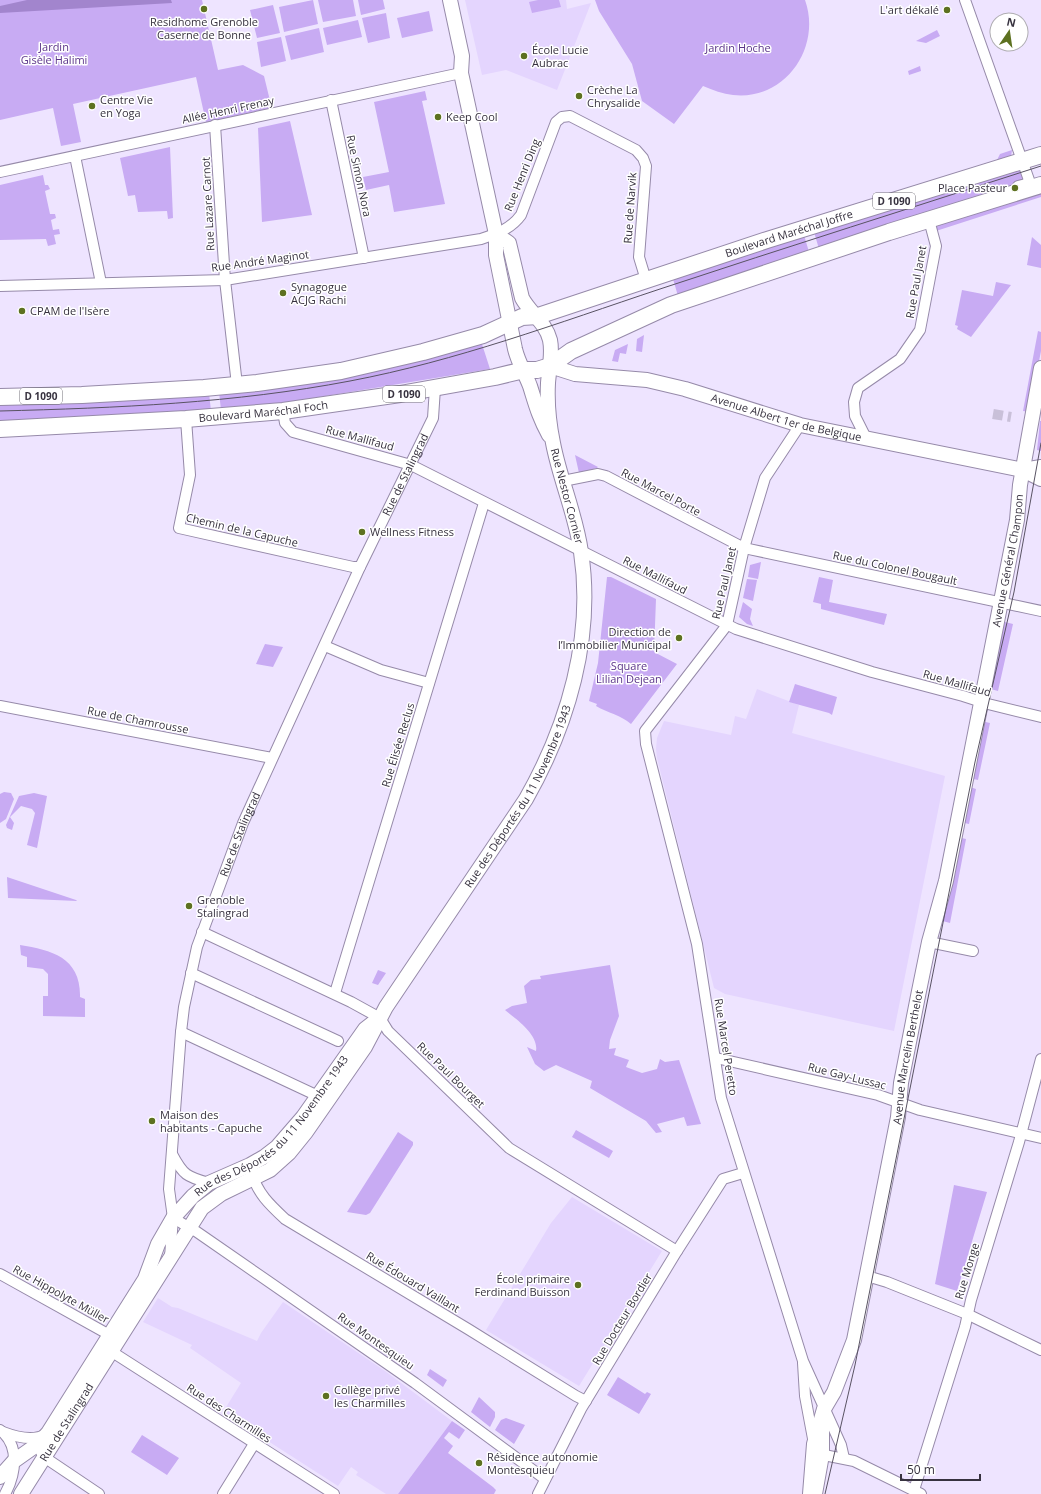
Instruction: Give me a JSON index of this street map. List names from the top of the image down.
{
  "streets": {
    "main road": ["D 1090", "Boulevard Maréchal Joffre", "Boulevard Maréchal Foch"],
    "street": [
      "Allée Henri Frenay",
      "Rue Henri Ding",
      "Rue Simon Nora",
      "Rue Lazare Carnot",
      "Rue de Narvik",
      "Rue André Maginot",
      "Rue Paul Janet",
      "Avenue Albert 1er de Belgique",
      "Rue Mallifaud",
      "Rue de Stalingrad",
      "Rue Marcel Porte",
      "Rue Nestor Cornier",
      "Chemin de la Capuche",
      "Avenue Général Champon",
      "Rue du Colonel Bougault",
      "Rue de Chamrousse",
      "Rue Élisée Reclus",
      "Rue des Déportés du 11 Novembre 1943",
      "Rue Marcel Peretto",
      "Avenue Marcelin Berthelot",
      "Rue Paul Bourget",
      "Rue Gay-Lussac",
      "Rue Monge",
      "Rue Édouard Vaillant",
      "Rue Hippolyte Müller",
      "Rue Docteur Bordier",
      "Rue Montesquieu",
      "Rue des Charmilles"
    ]
  },
  "crossings": [
    ["Allée Henri Frenay", "Rue Simon Nora"],
    ["Allée Henri Frenay", "Rue Lazare Carnot"],
    ["Allée Henri Frenay", "Rue Nestor Cornier"],
    ["Rue Henri Ding", "Rue de Narvik"],
    ["Rue Henri Ding", "Rue André Maginot"],
    ["Rue Henri Ding", "Rue Nestor Cornier"],
    ["Rue Simon Nora", "Rue André Maginot"],
    ["D 1090", "Rue Lazare Carnot"],
    ["D 1090", "Boulevard Maréchal Joffre"],
    ["D 1090", "Rue Paul Janet"],
    ["D 1090", "Boulevard Maréchal Foch"],
    ["D 1090", "Avenue Albert 1er de Belgique"],
    ["D 1090", "Rue Nestor Cornier"],
    ["Rue Lazare Carnot", "Rue André Maginot"],
    ["Rue de Narvik", "Boulevard Maréchal Joffre"],
    ["Boulevard Maréchal Joffre", "Rue Nestor Cornier"],
    ["Rue André Maginot", "Rue Nestor Cornier"],
    ["Rue Paul Janet", "Avenue Albert 1er de Belgique"],
    ["Rue Paul Janet", "Rue Mallifaud"],
    ["Rue Paul Janet", "Rue Marcel Porte"],
    ["Rue Paul Janet", "Rue du Colonel Bougault"],
    ["Rue Paul Janet", "Rue Marcel Peretto"],
    ["Boulevard Maréchal Foch", "Rue Mallifaud"],
    ["Boulevard Maréchal Foch", "Rue de Stalingrad"],
    ["Boulevard Maréchal Foch", "Rue Nestor Cornier"],
    ["Boulevard Maréchal Foch", "Chemin de la Capuche"],
    ["Avenue Albert 1er de Belgique", "Rue Nestor Cornier"],
    ["Avenue Albert 1er de Belgique", "Avenue Général Champon"],
    ["Rue Mallifaud", "Rue de Stalingrad"],
    ["Rue Mallifaud", "Rue Nestor Cornier"],
    ["Rue Mallifaud", "Avenue Général Champon"],
    ["Rue Mallifaud", "Rue Élisée Reclus"],
    ["Rue Mallifaud", "Rue des Déportés du 11 Novembre 1943"],
    ["Rue Mallifaud", "Avenue Marcelin Berthelot"],
    ["Rue de Stalingrad", "Chemin de la Capuche"],
    ["Rue de Stalingrad", "Rue de Chamrousse"],
    ["Rue de Stalingrad", "Rue des Déportés du 11 Novembre 1943"],
    ["Rue de Stalingrad", "Rue Paul Bourget"],
    ["Rue de Stalingrad", "Rue Hippolyte Müller"],
    ["Rue de Stalingrad", "Rue des Charmilles"],
    ["Rue Marcel Porte", "Rue Nestor Cornier"],
    ["Rue Marcel Porte", "Rue du Colonel Bougault"],
    ["Rue Nestor Cornier", "Rue des Déportés du 11 Novembre 1943"],
    ["Avenue Général Champon", "Rue du Colonel Bougault"],
    ["Avenue Général Champon", "Avenue Marcelin Berthelot"],
    ["Rue Élisée Reclus", "Rue Paul Bourget"],
    ["Rue des Déportés du 11 Novembre 1943", "Rue Paul Bourget"],
    ["Rue des Déportés du 11 Novembre 1943", "Rue Édouard Vaillant"],
    ["Rue des Déportés du 11 Novembre 1943", "Rue Montesquieu"],
    ["Rue Marcel Peretto", "Avenue Marcelin Berthelot"],
    ["Rue Marcel Peretto", "Rue Gay-Lussac"],
    ["Rue Marcel Peretto", "Rue Docteur Bordier"],
    ["Avenue Marcelin Berthelot", "Rue Gay-Lussac"],
    ["Rue Paul Bourget", "Rue Docteur Bordier"],
    ["Rue Gay-Lussac", "Rue Monge"],
    ["Rue Édouard Vaillant", "Rue Docteur Bordier"],
    ["Rue Hippolyte Müller", "Rue des Charmilles"],
    ["Rue Docteur Bordier", "Rue Montesquieu"]
  ],
  "parks": ["Jardin Gisèle Halimi", "Jardin Hoche", "Square Lilian Dejean"],
  "places": [
    "Residhome Grenoble Caserne de Bonne",
    "L'art dékalé",
    "École Lucie Aubrac",
    "Crèche La Chrysalide",
    "Centre Vie en Yoga",
    "Keep Cool",
    "Place Pasteur",
    "Synagogue ACJG Rachi",
    "CPAM de l'Isère",
    "Wellness Fitness",
    "Direction de l’Immobilier Municipal",
    "Grenoble Stalingrad",
    "Maison des habitants - Capuche",
    "École primaire Ferdinand Buisson",
    "Collège privé les Charmilles",
    "Résidence autonomie Montesquieu"
  ],
  "scale_bar": "50 m",
  "north": "top"
}
